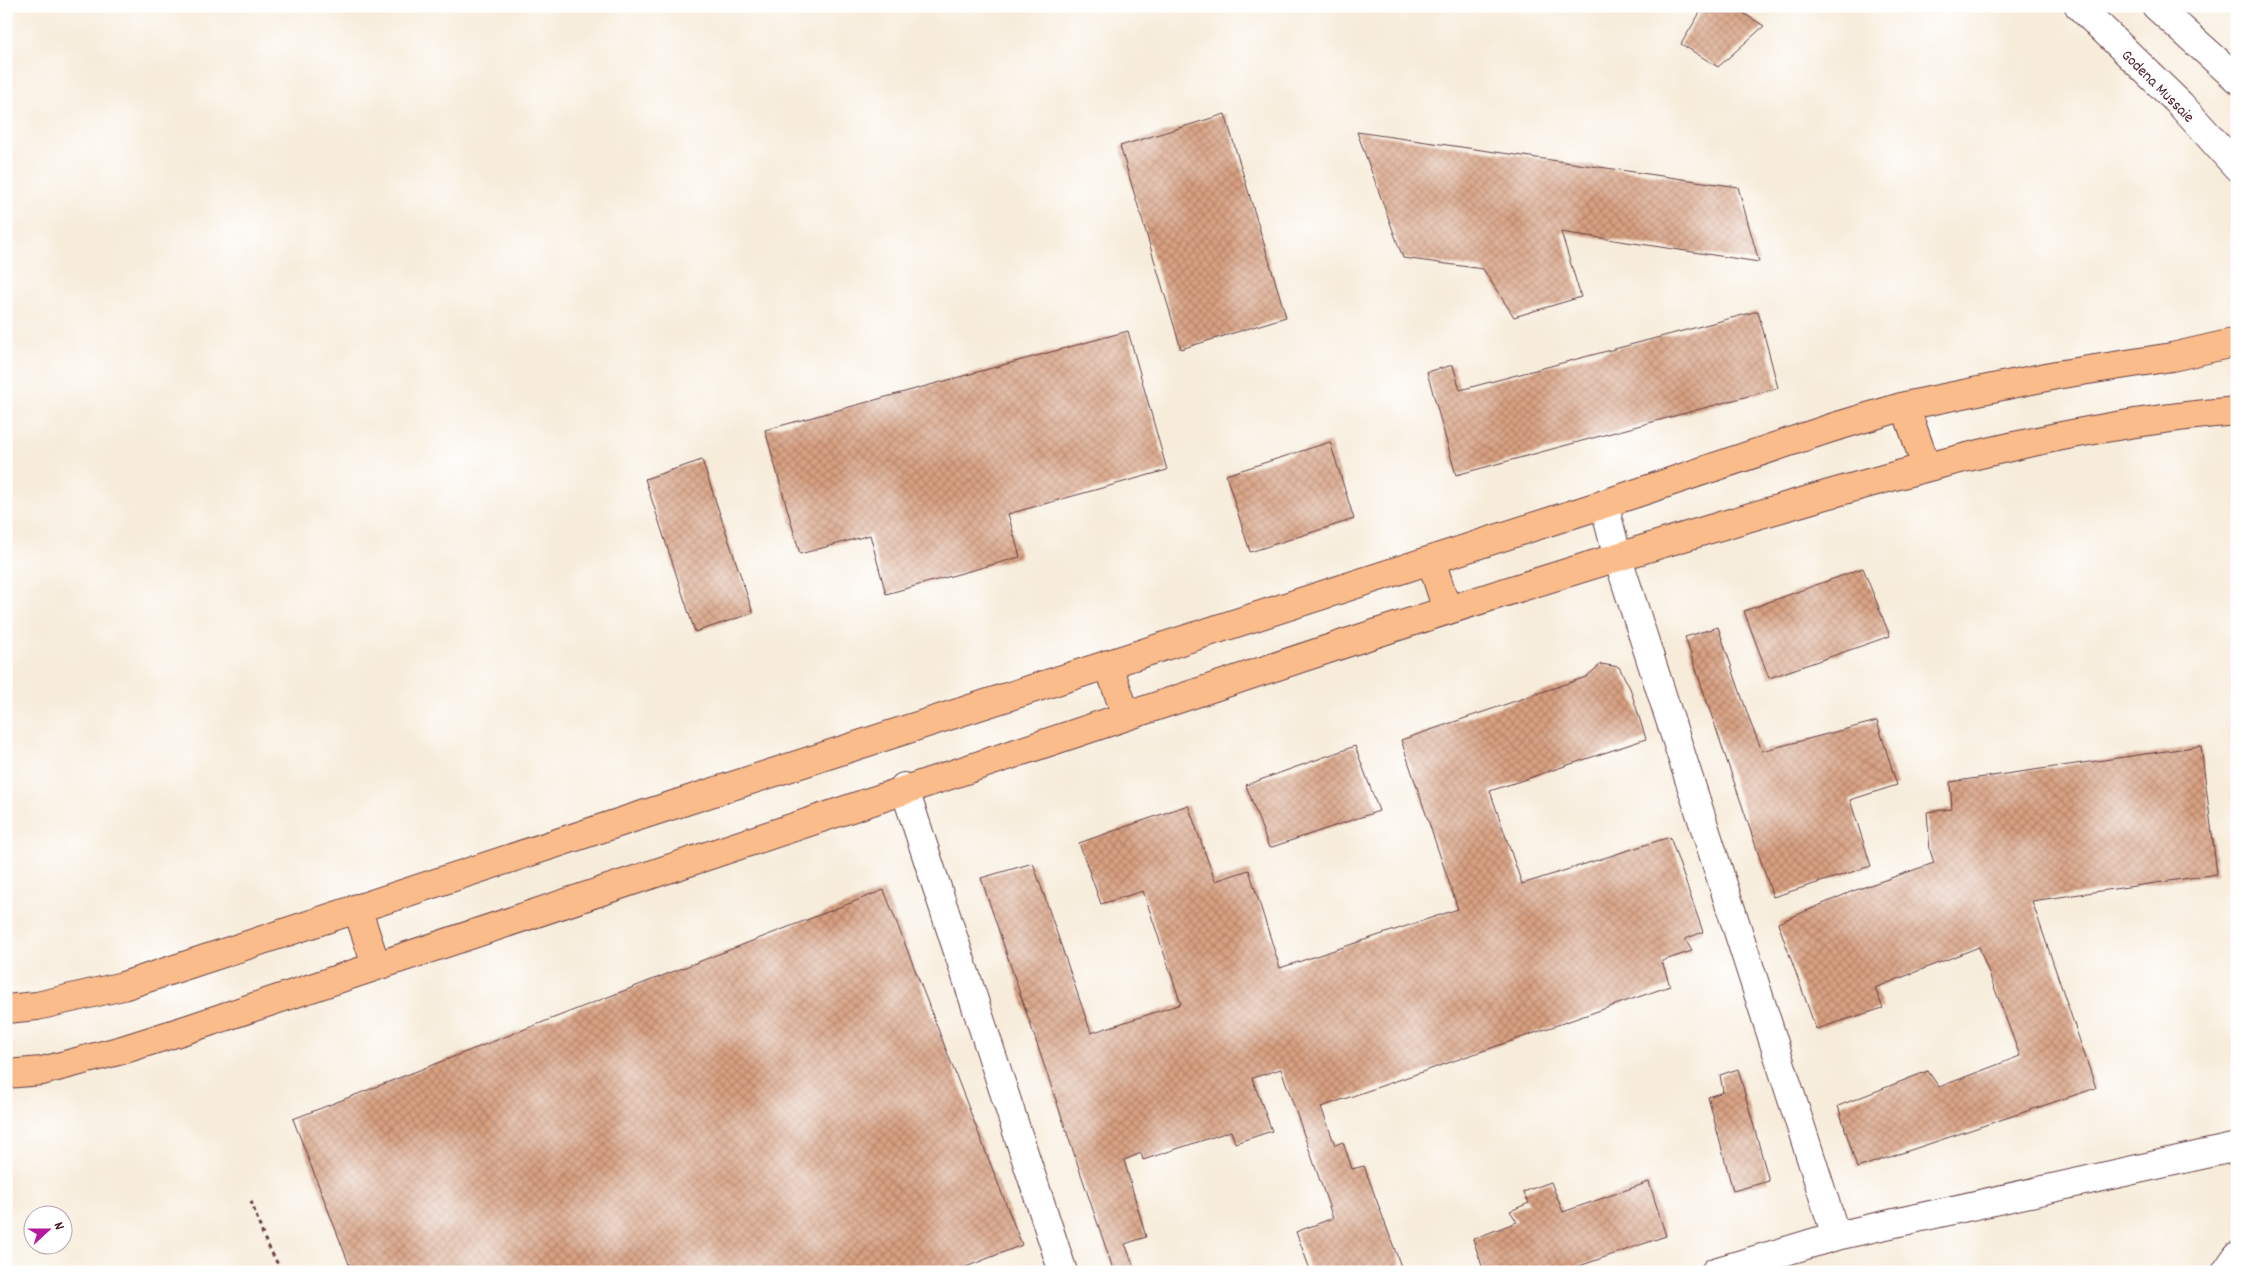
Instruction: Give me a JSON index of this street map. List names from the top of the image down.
{
  "streets": {
    "street": ["Godena Mussaie"]
  },
  "north": "right"
}
